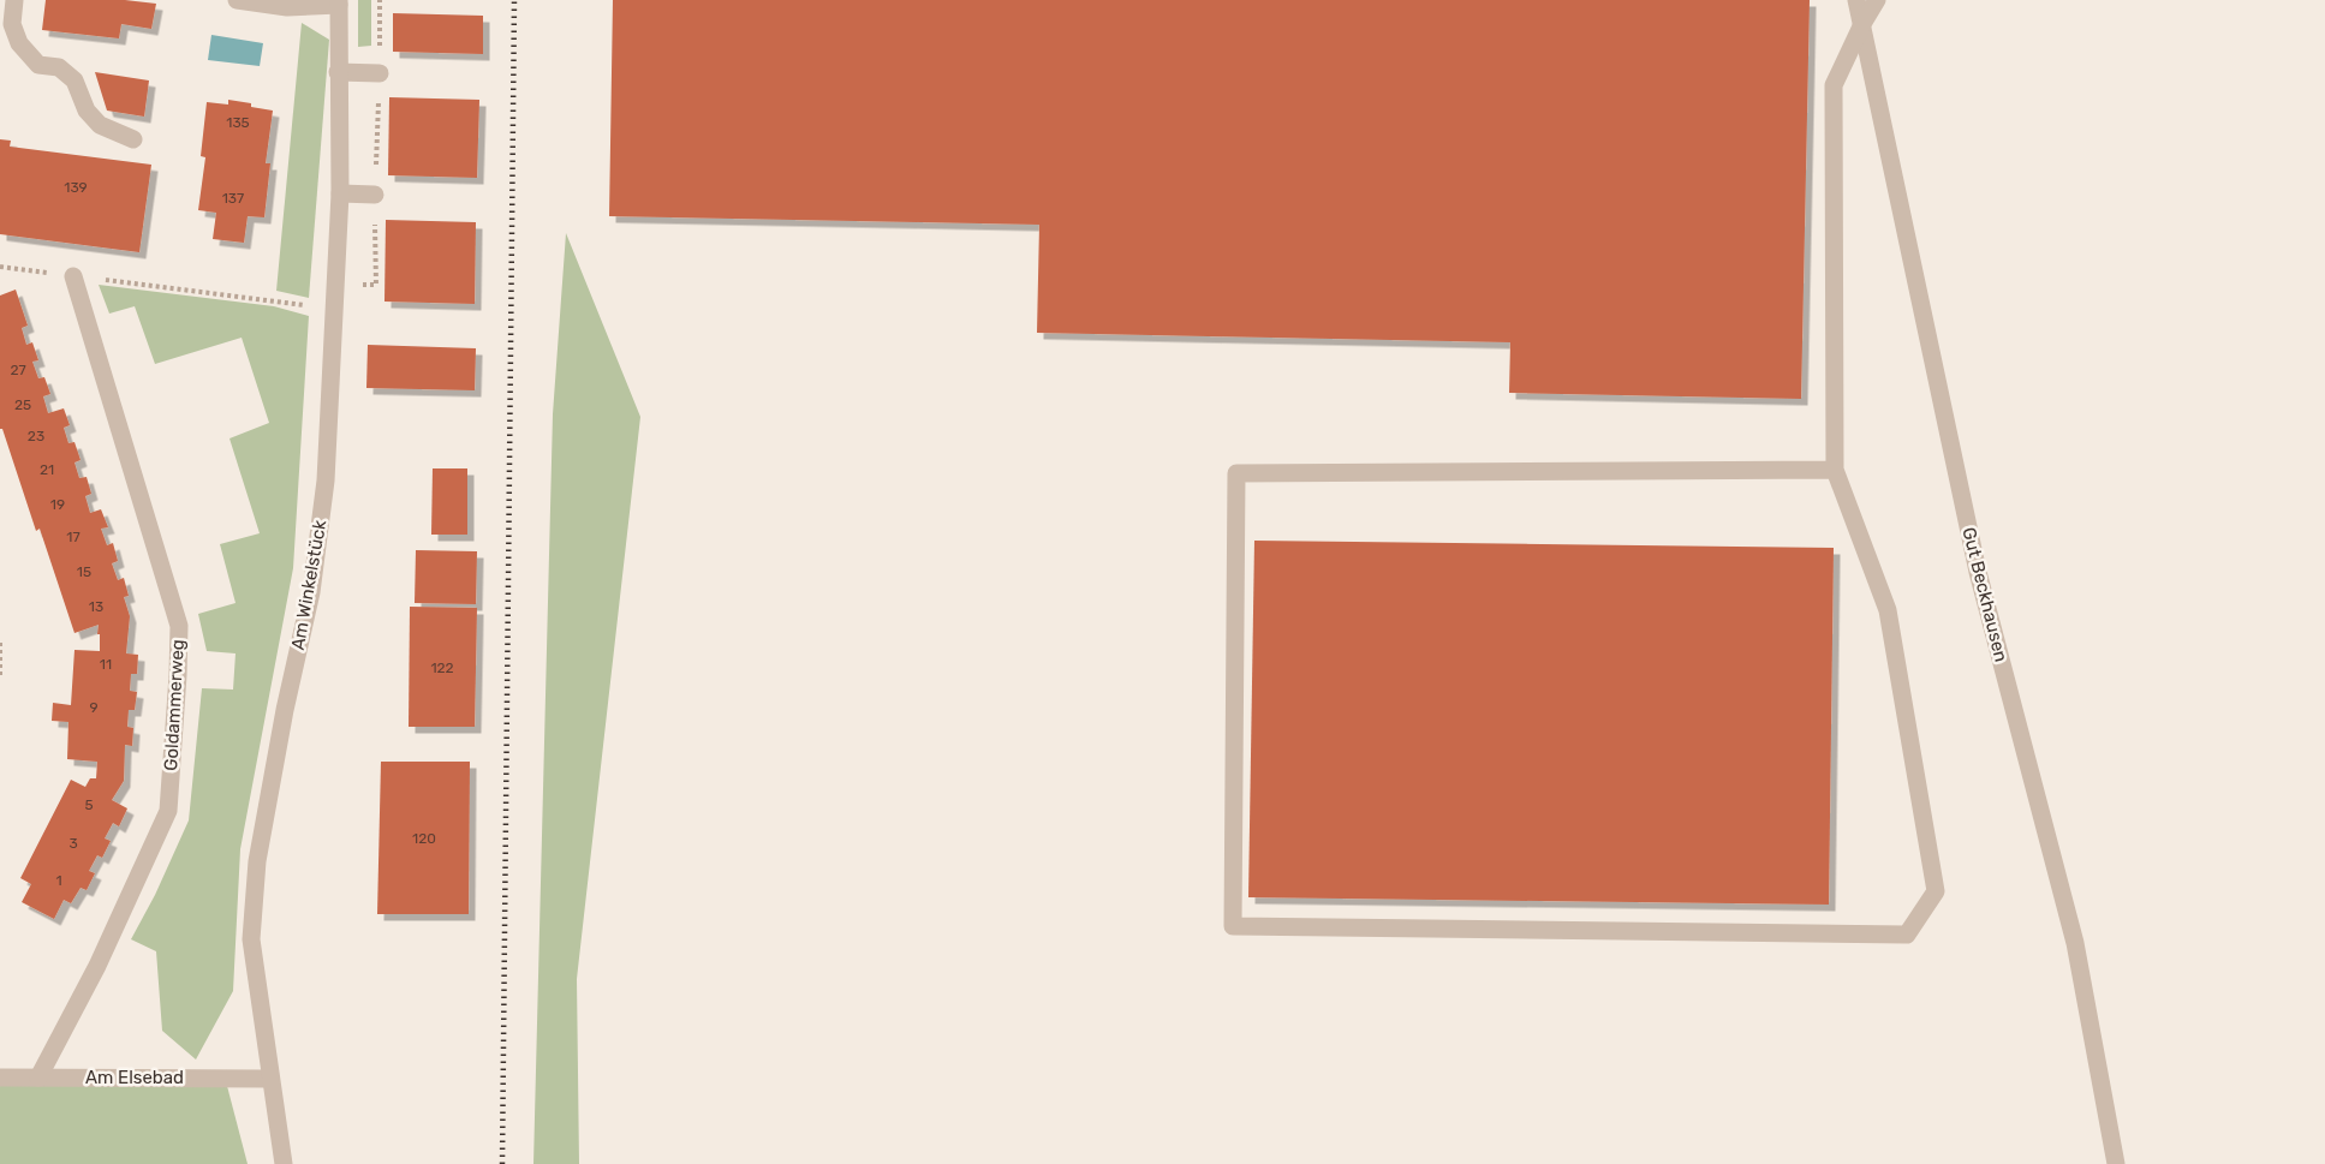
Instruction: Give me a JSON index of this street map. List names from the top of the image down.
{
  "streets": {
    "street": [
      "Am Winkelstück",
      "Gut Beckhausen",
      "Goldammerweg",
      "Am Elsebad"
    ]
  },
  "crossings": [
    ["Am Winkelstück", "Am Elsebad"],
    ["Goldammerweg", "Am Elsebad"]
  ],
  "house_numbers": [
    "135",
    "139",
    "137",
    "27",
    "25",
    "23",
    "21",
    "19",
    "17",
    "15",
    "13",
    "11",
    "122",
    "9",
    "5",
    "120",
    "3",
    "1"
  ]
}
